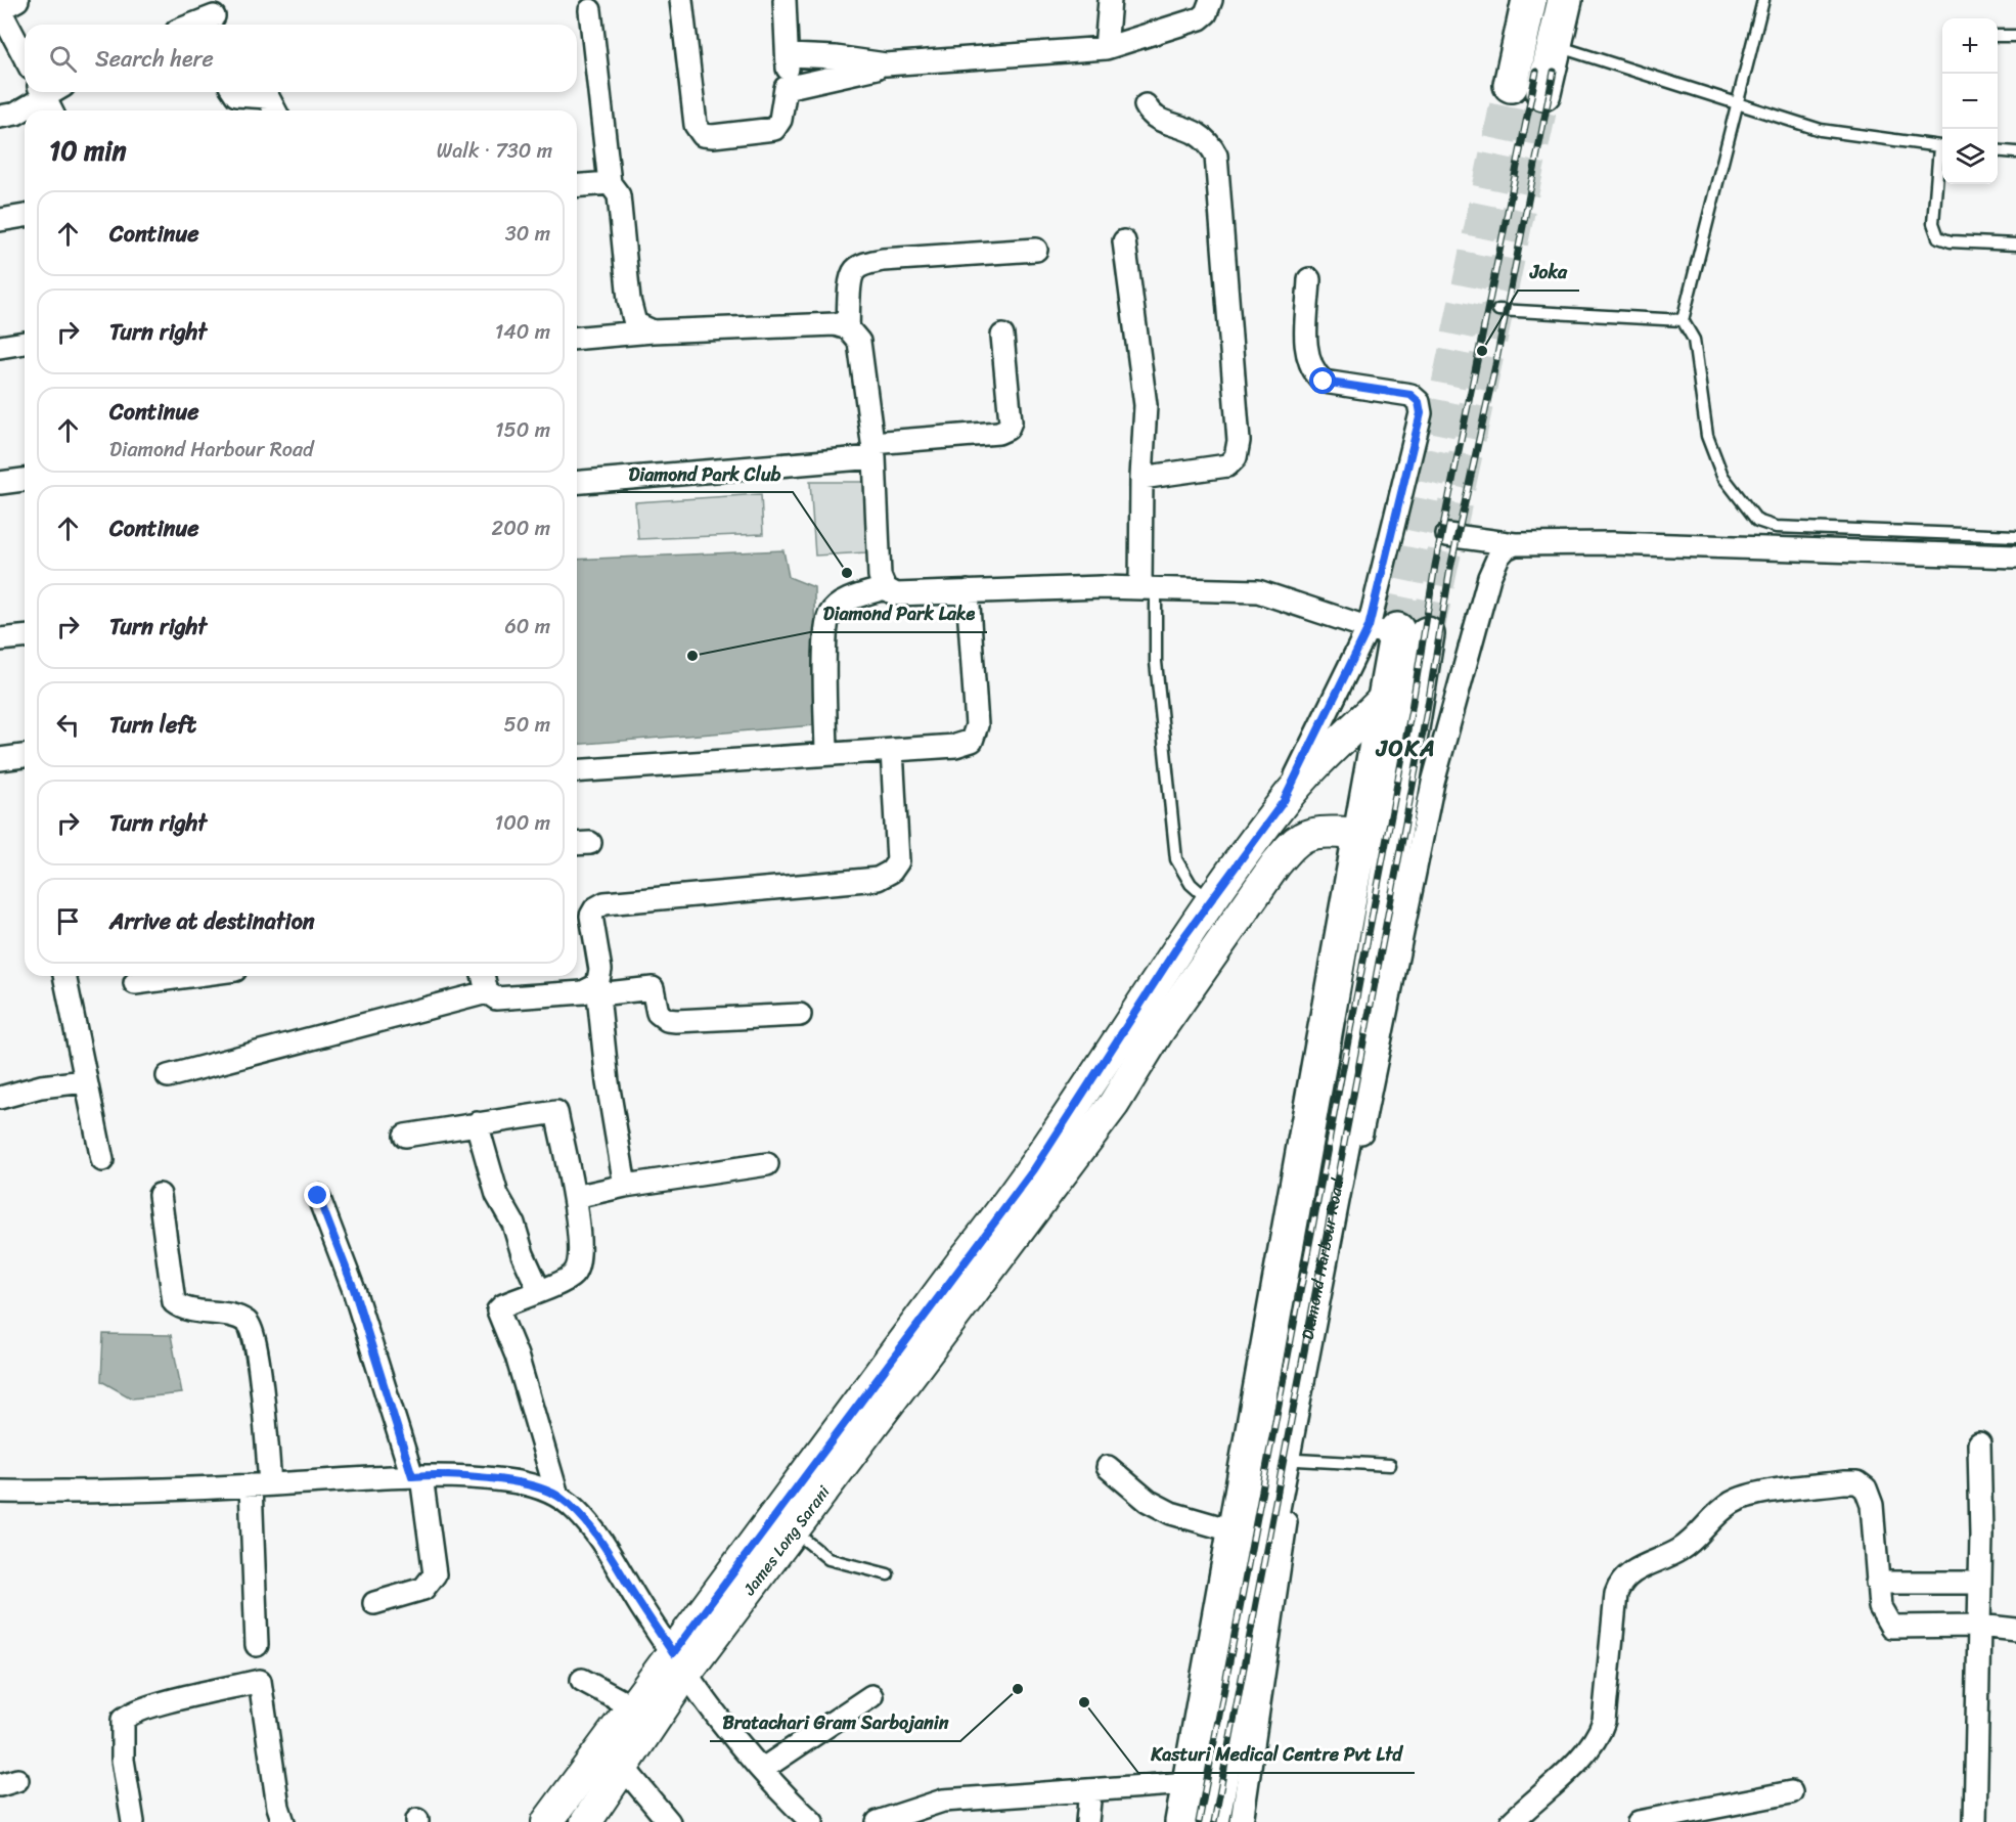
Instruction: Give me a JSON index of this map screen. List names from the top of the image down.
{
  "streets": {
    "highway": ["Diamond Harbour Road"],
    "main road": ["James Long Sarani"]
  },
  "crossings": [
    ["Diamond Harbour Road", "James Long Sarani"]
  ],
  "districts": ["JOKA"],
  "places": [
    "Joka",
    "Diamond Park Club",
    "Diamond Park Lake",
    "Bratachari Gram Sarbojanin",
    "Kasturi Medical Centre Pvt Ltd"
  ],
  "page": {
    "map_buttons": ["+", "−"],
    "search": "Search here",
    "heading": ["10 min", "Walk · 730 m"],
    "list": [
      ["Continue", "30 m"],
      ["Turn right", "140 m"],
      ["Continue", "Diamond Harbour Road", "150 m"],
      ["Continue", "200 m"],
      ["Turn right", "60 m"],
      ["Turn left", "50 m"],
      ["Turn right", "100 m"],
      "Arrive at destination"
    ]
  }
}
